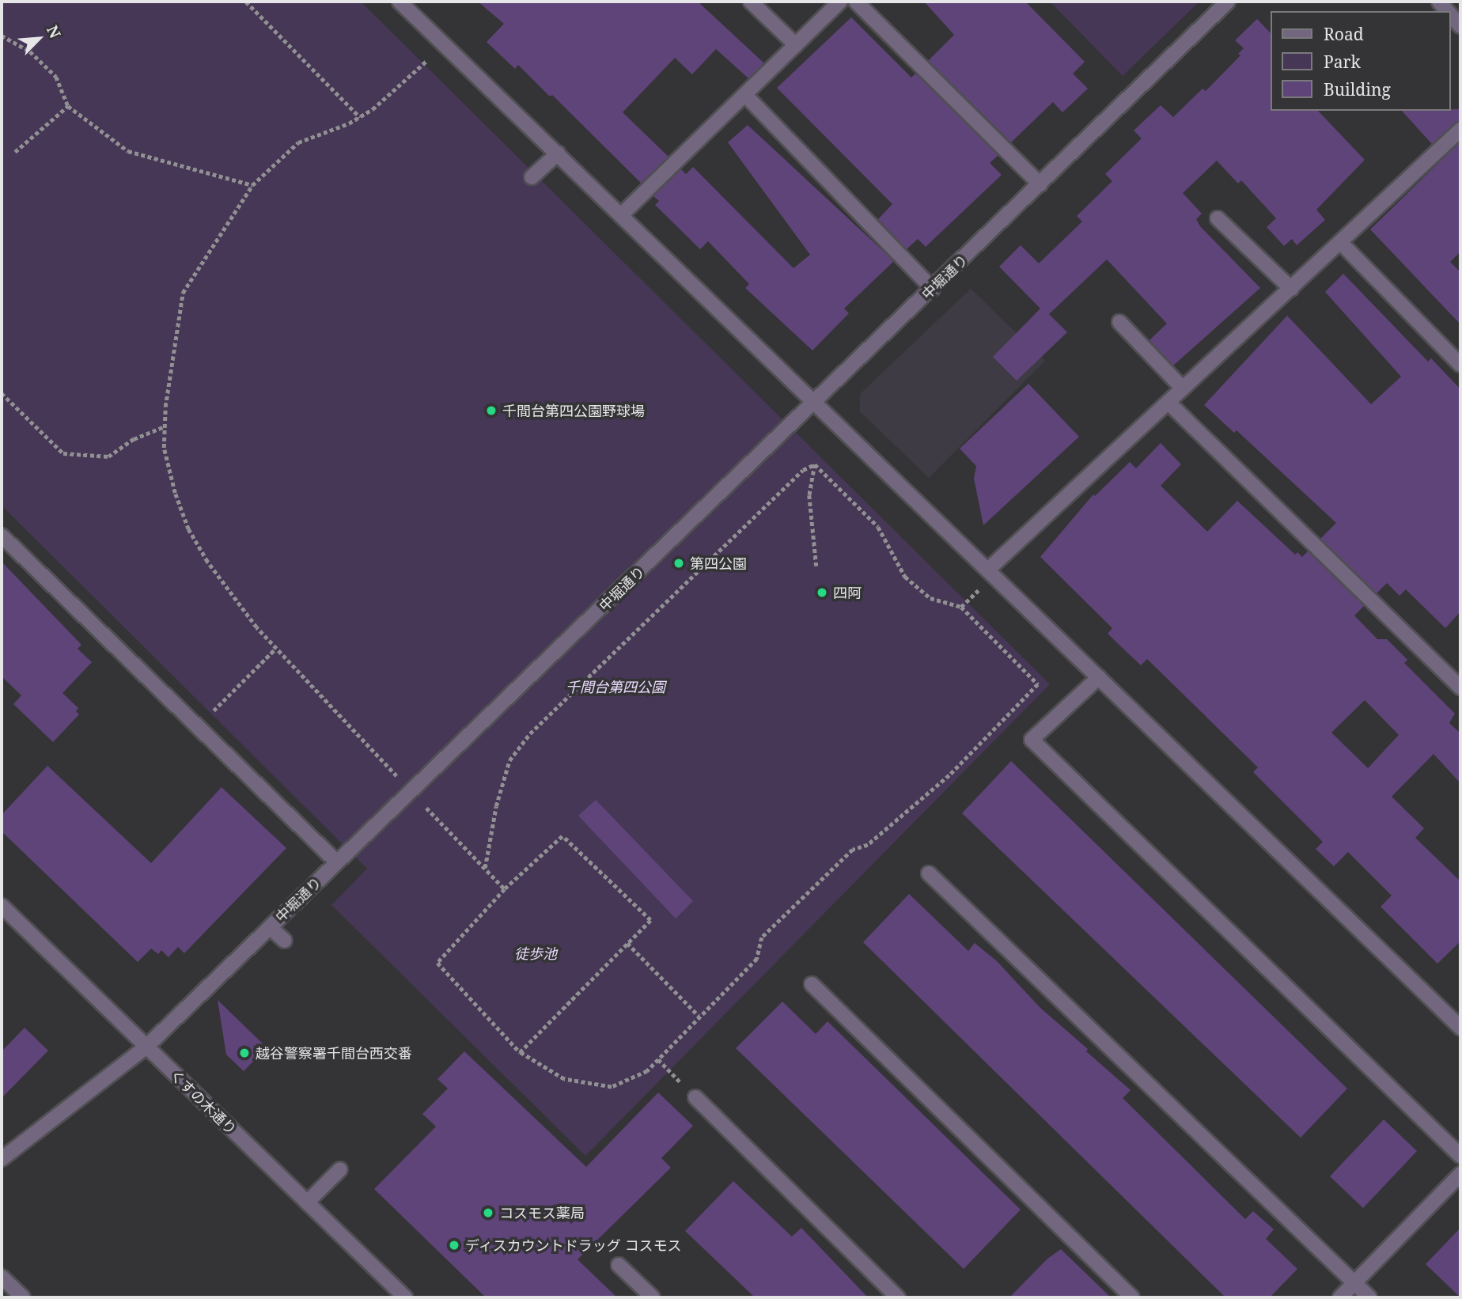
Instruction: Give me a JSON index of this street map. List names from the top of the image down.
{
  "streets": {
    "street": ["中堀通り", "くすの木通り"]
  },
  "crossings": [
    ["中堀通り", "くすの木通り"]
  ],
  "parks": ["千間台第四公園", "徒歩池"],
  "places": [
    "千間台第四公園野球場",
    "第四公園",
    "四阿",
    "越谷警察署千間台西交番",
    "コスモス薬局",
    "ディスカウントドラッグ コスモス"
  ],
  "legend": ["Road", "Park", "Building"],
  "north": "top right"
}
